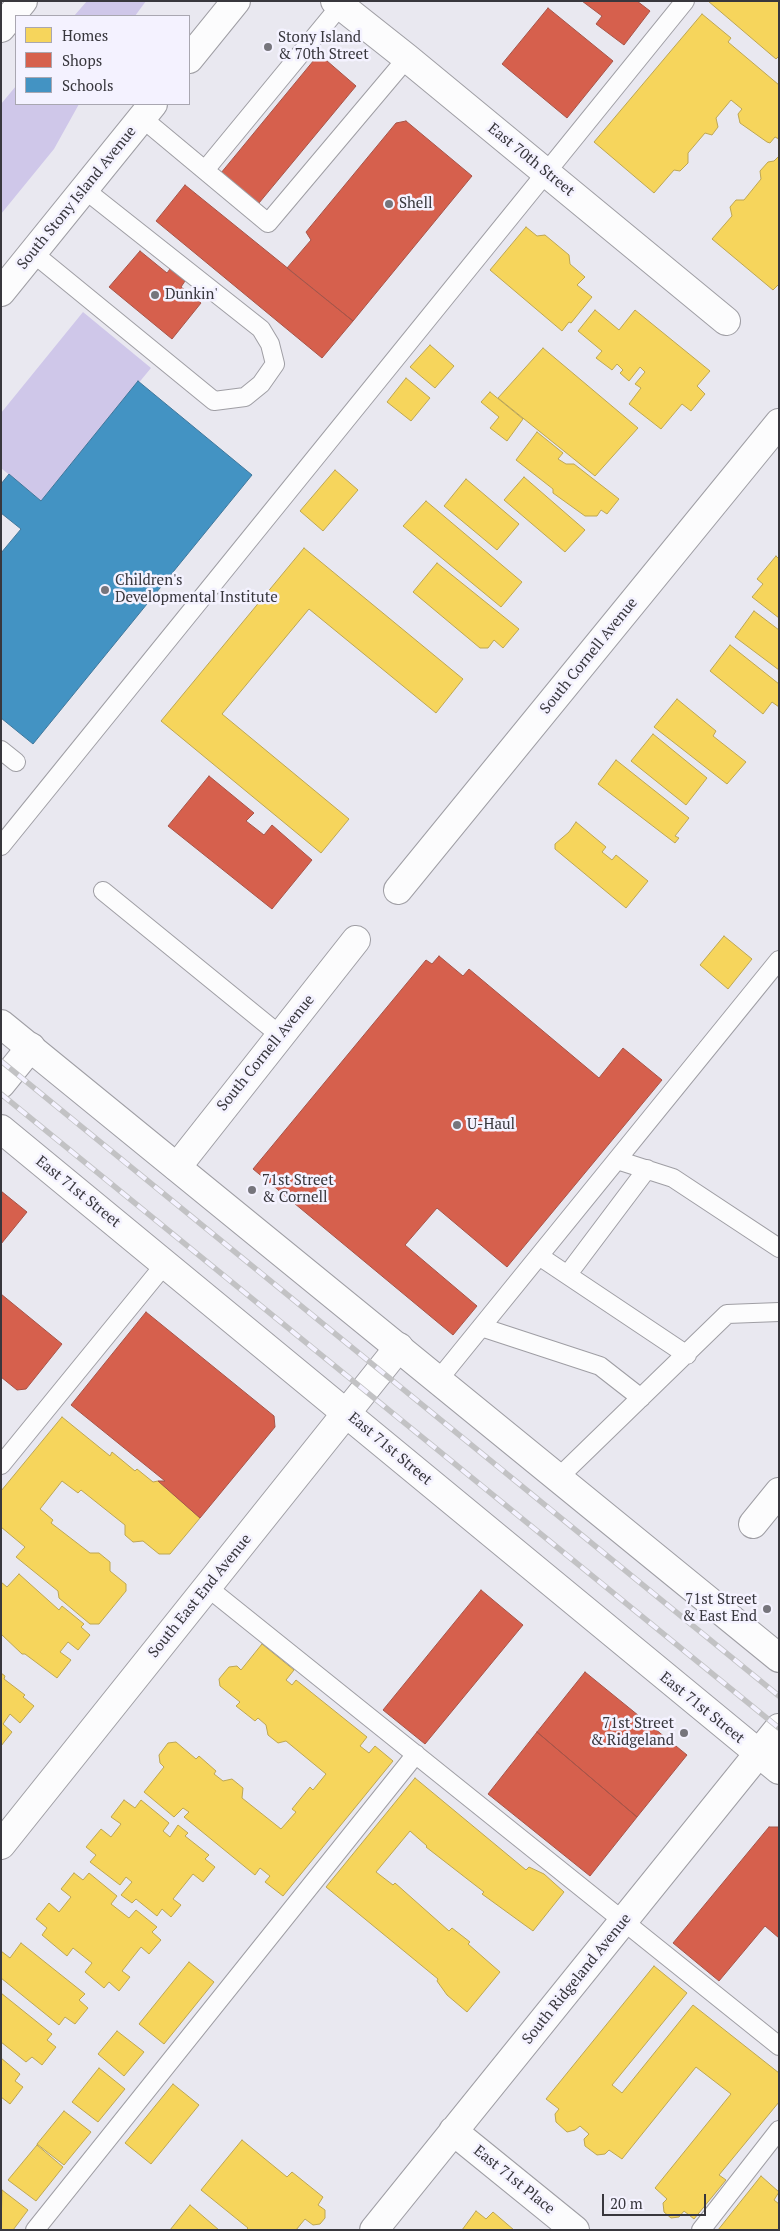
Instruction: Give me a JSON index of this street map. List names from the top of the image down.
{
  "streets": {
    "main road": [
      "East 70th Street",
      "South Stony Island Avenue",
      "South Cornell Avenue",
      "East 71st Street",
      "South East End Avenue",
      "South Ridgeland Avenue",
      "East 71st Place"
    ]
  },
  "crossings": [
    ["East 71st Street", "South East End Avenue"],
    ["East 71st Street", "South Ridgeland Avenue"],
    ["South Ridgeland Avenue", "East 71st Place"]
  ],
  "places": [
    "Stony Island & 70th Street",
    "Shell",
    "Dunkin'",
    "Children's Developmental Institute",
    "U-Haul",
    "71st Street & Cornell",
    "71st Street & East End",
    "71st Street & Ridgeland"
  ],
  "legend": ["Homes", "Shops", "Schools"],
  "scale_bar": "20 m"
}
